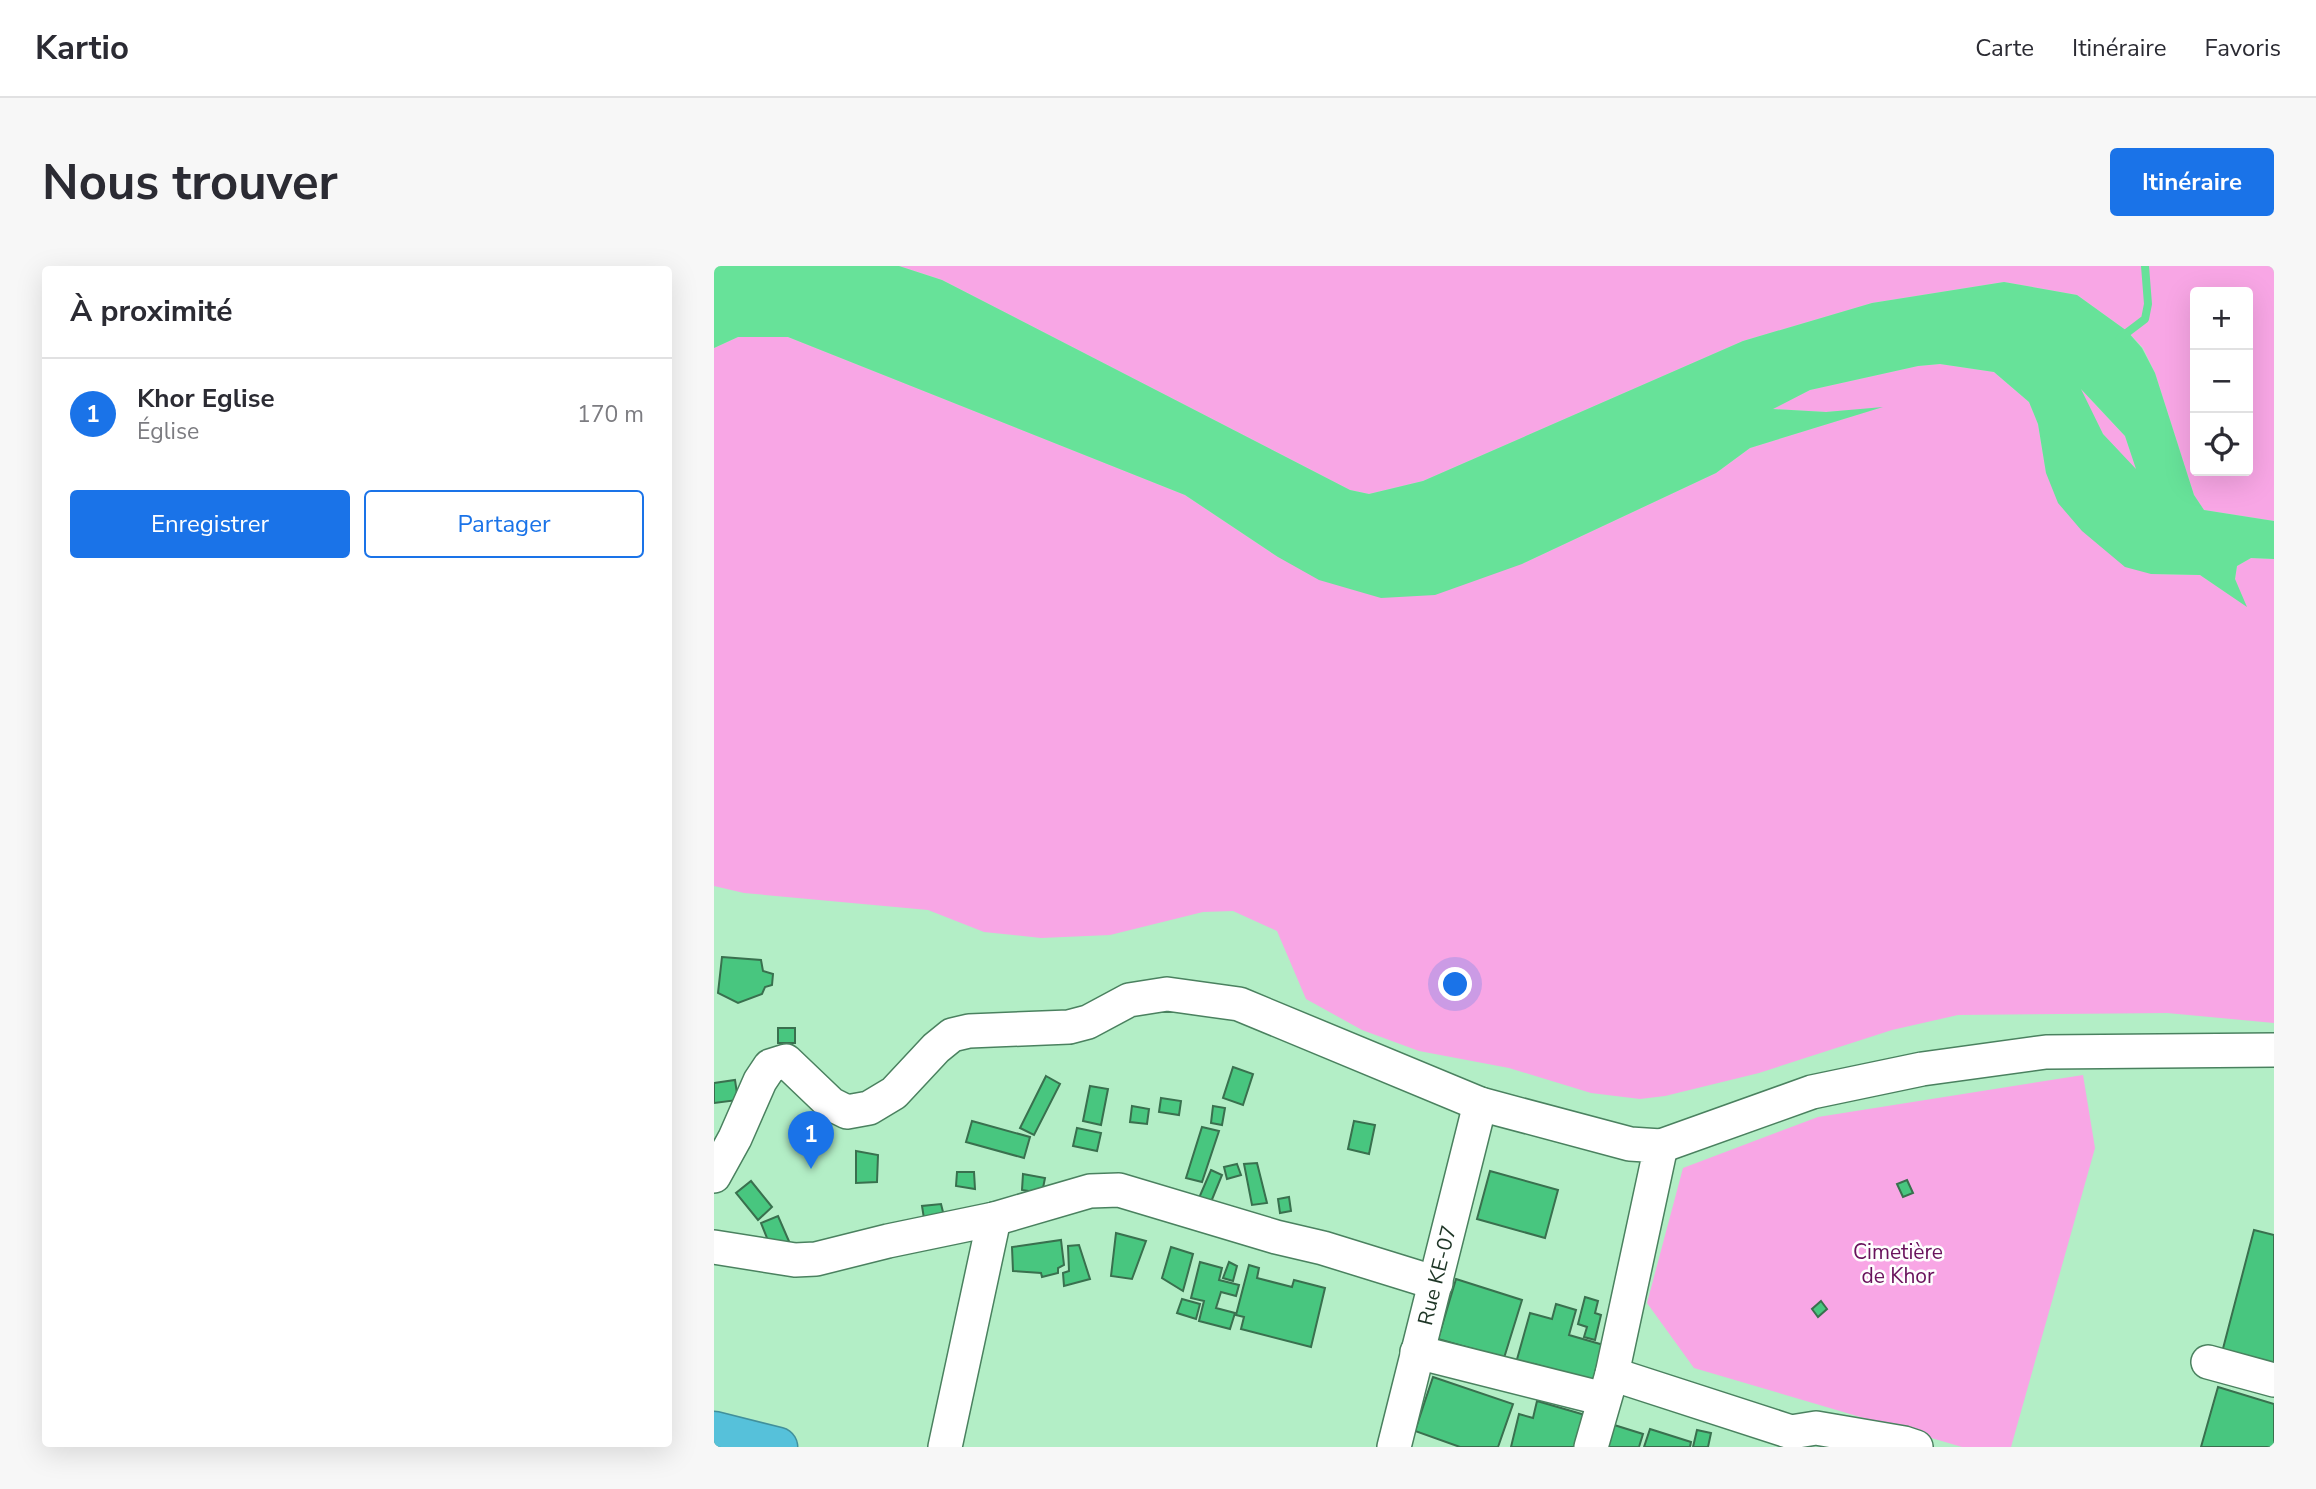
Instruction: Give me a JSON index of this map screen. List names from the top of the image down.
{
  "streets": {
    "street": ["Rue KE-07"]
  },
  "parks": ["Cimetière de Khor"],
  "page": {
    "header": "Kartio",
    "nav": ["Carte", "Itinéraire", "Favoris"],
    "buttons": [
      "Itinéraire",
      ["Enregistrer", "Partager"]
    ],
    "title": "Nous trouver",
    "heading": "À proximité",
    "map_buttons": ["+", "−"],
    "list": [
      {
        "mark": "1",
        "name": "Khor Eglise",
        "note": "Église",
        "value": "170 m"
      }
    ],
    "pins": "1"
  }
}
